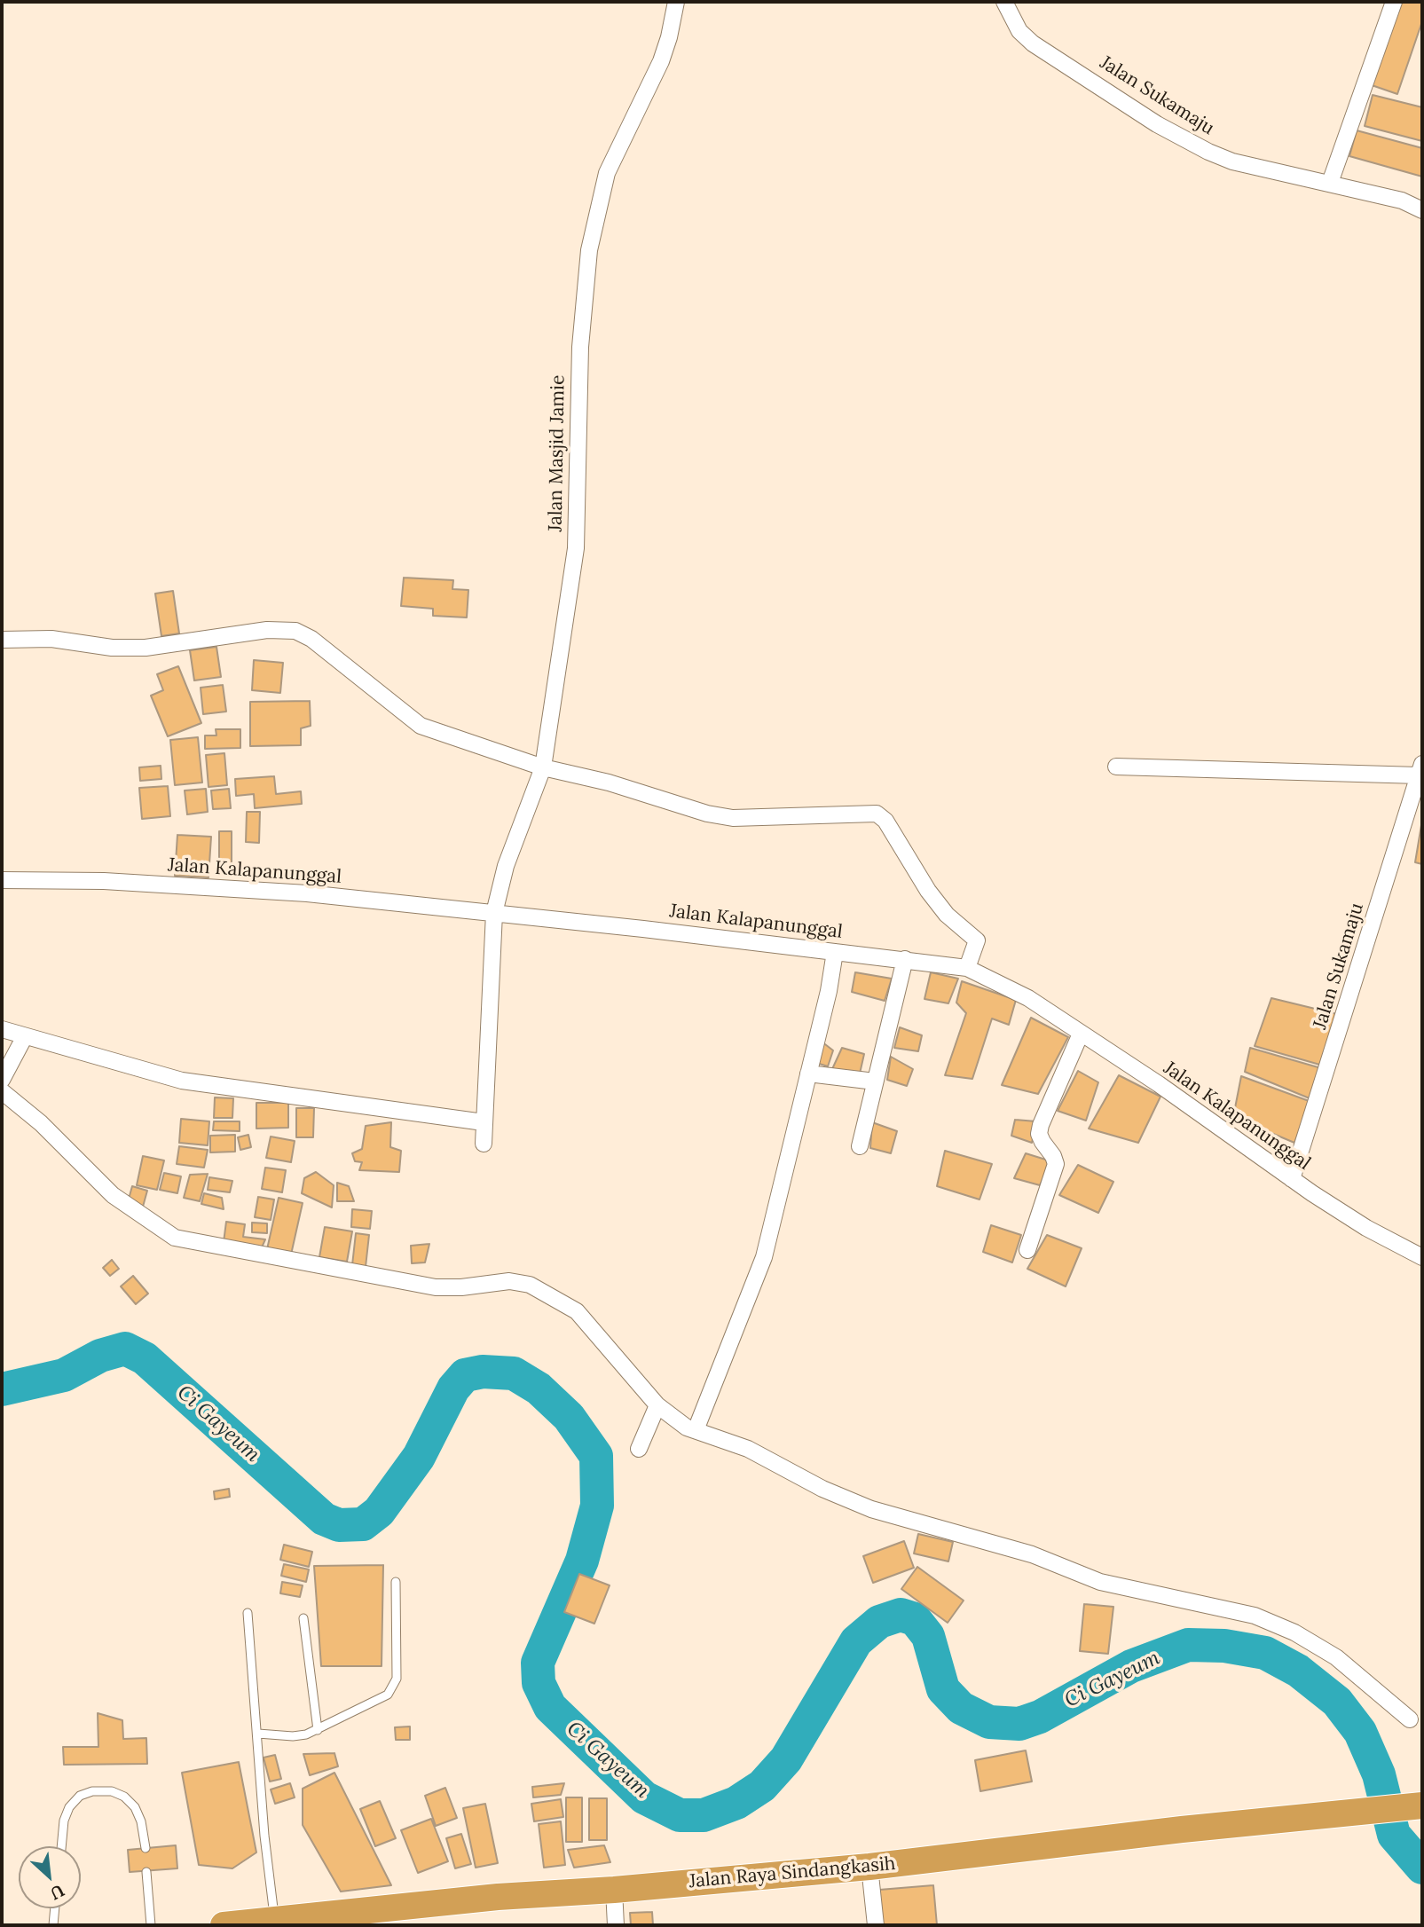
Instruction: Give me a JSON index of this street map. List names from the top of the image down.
{
  "streets": {
    "highway": ["Jalan Raya Sindangkasih"],
    "street": ["Jalan Sukamaju", "Jalan Masjid Jamie", "Jalan Kalapanunggal"]
  },
  "crossings": [
    ["Jalan Sukamaju", "Jalan Kalapanunggal"],
    ["Jalan Masjid Jamie", "Jalan Kalapanunggal"]
  ],
  "water": ["Ci Gayeum"],
  "north": "bottom right"
}
